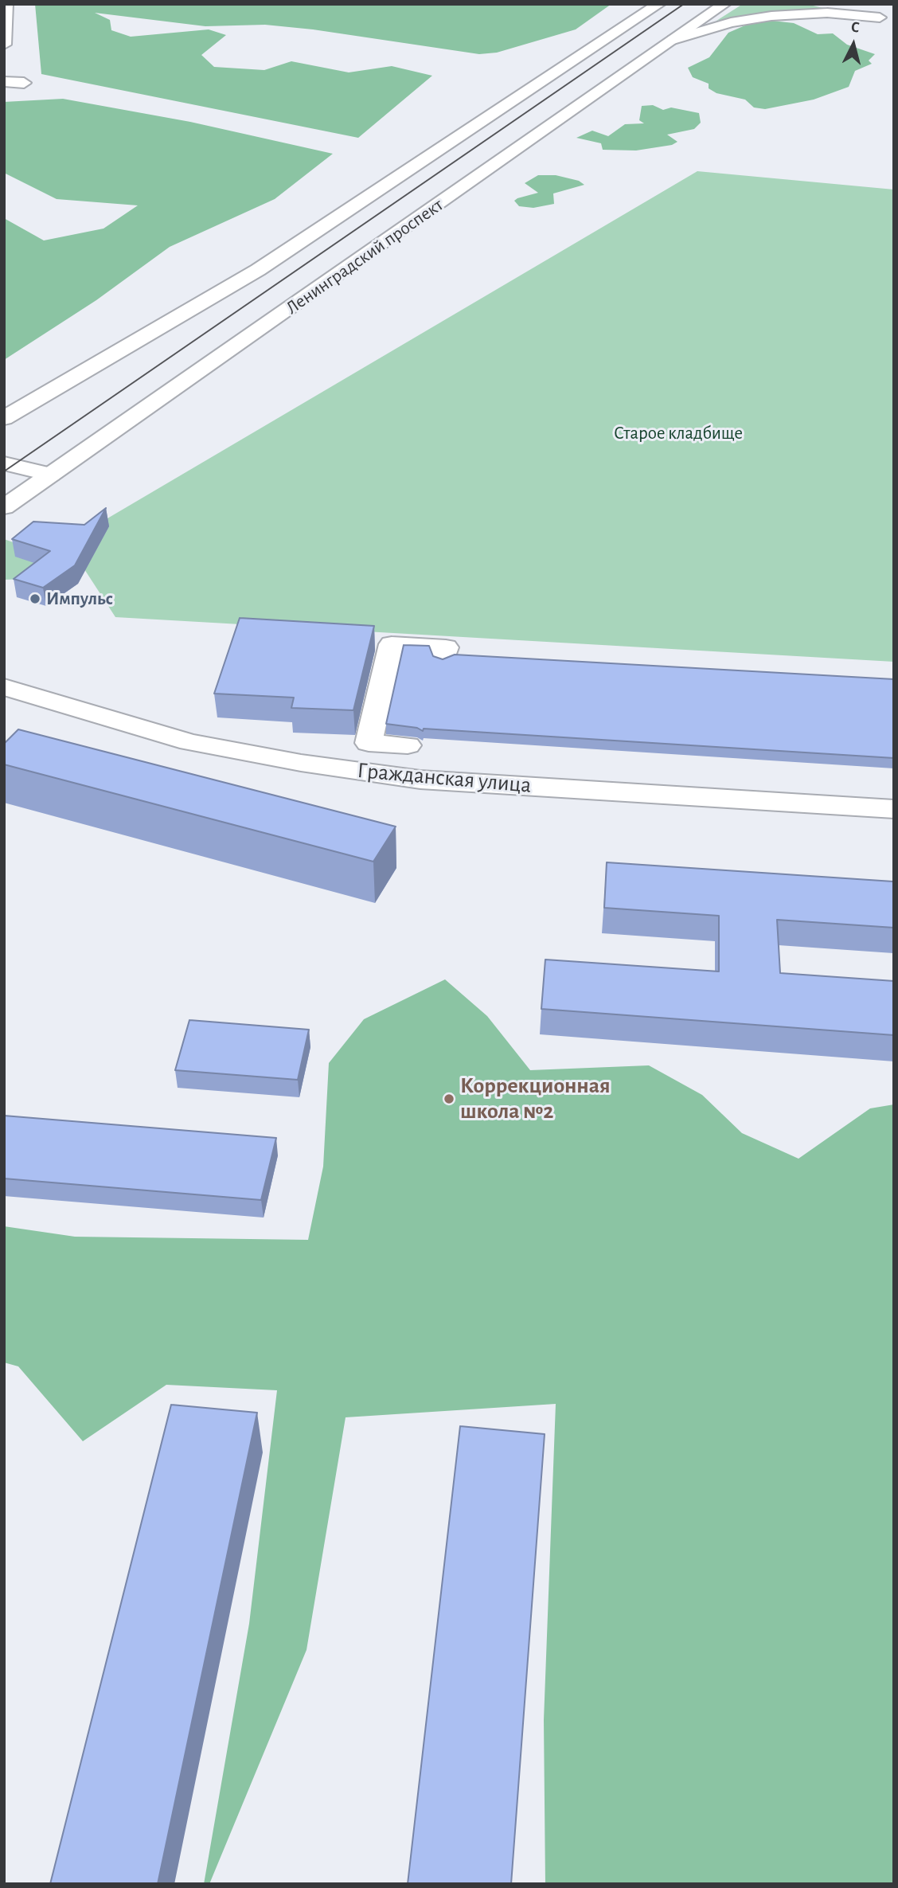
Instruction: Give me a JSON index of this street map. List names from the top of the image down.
{
  "streets": {
    "main road": ["Ленинградский проспект", "Гражданская улица"]
  },
  "parks": ["Старое кладбище"],
  "places": ["Импульс", "Коррекционная школа №2"],
  "north": "top"
}
